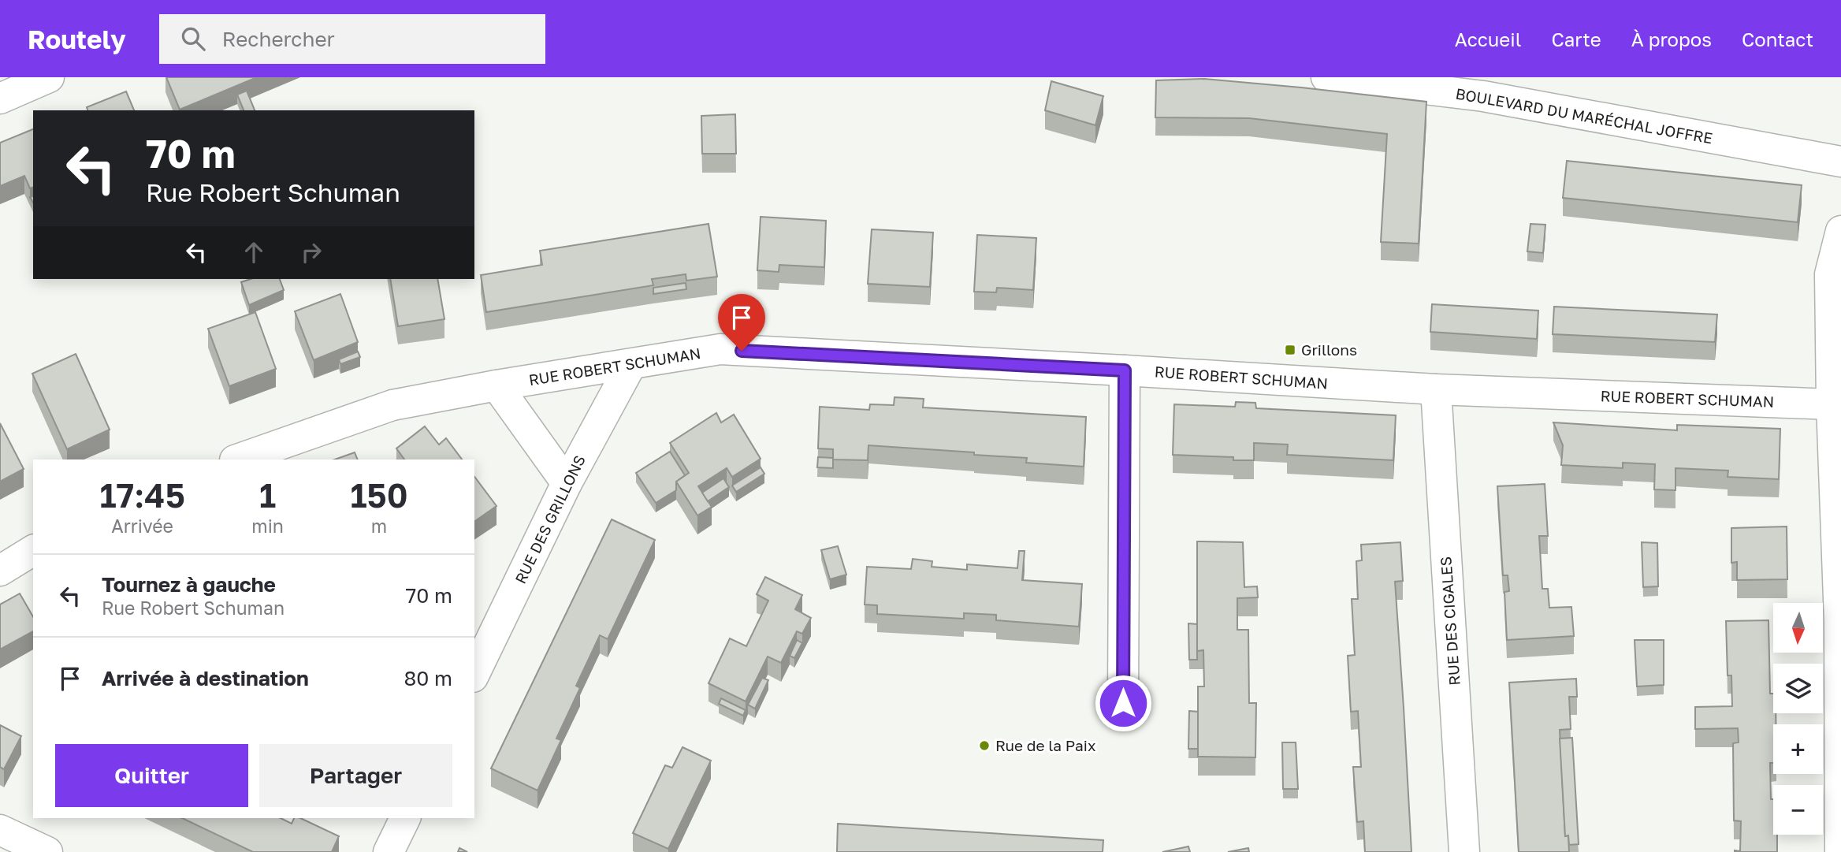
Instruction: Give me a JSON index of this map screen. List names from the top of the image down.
{
  "streets": {
    "street": [
      "BOULEVARD DU MARÉCHAL JOFFRE",
      "RUE ROBERT SCHUMAN",
      "RUE DES GRILLONS",
      "RUE DES CIGALES"
    ]
  },
  "crossings": [
    ["RUE ROBERT SCHUMAN", "RUE DES GRILLONS"],
    ["RUE ROBERT SCHUMAN", "RUE DES CIGALES"]
  ],
  "places": {
    "transit": ["Grillons"],
    "other": ["Rue de la Paix"]
  },
  "north": "bottom",
  "page": {
    "header": "Routely",
    "search": "Rechercher",
    "nav": [
      "Accueil",
      "Carte",
      "À propos",
      "Contact"
    ],
    "turn": ["70 m", "Rue Robert Schuman"],
    "eta": [
      "17:45",
      "Arrivée",
      "1",
      "min",
      "150",
      "m"
    ],
    "list": [
      {
        "name": "Tournez à gauche",
        "note": "Rue Robert Schuman",
        "value": "70 m"
      },
      {
        "name": "Arrivée à destination",
        "value": "80 m"
      }
    ],
    "map_buttons": ["+", "−"],
    "buttons": ["Quitter", "Partager"]
  }
}
